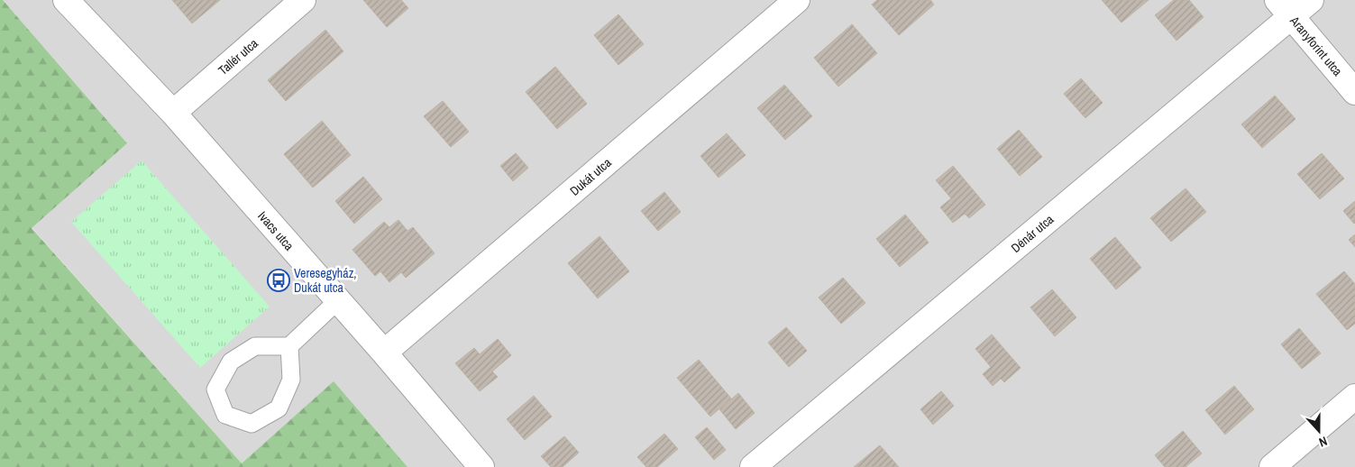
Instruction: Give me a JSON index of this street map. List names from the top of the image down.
{
  "streets": {
    "street": [
      "Aranyforint utca",
      "Tallér utca",
      "Dukát utca",
      "Ivacs utca",
      "Dénár utca"
    ]
  },
  "crossings": [
    ["Aranyforint utca", "Dénár utca"],
    ["Tallér utca", "Ivacs utca"],
    ["Dukát utca", "Ivacs utca"]
  ],
  "places": {
    "bus stop": ["Veresegyház, Dukát utca"]
  },
  "north": "bottom"
}
